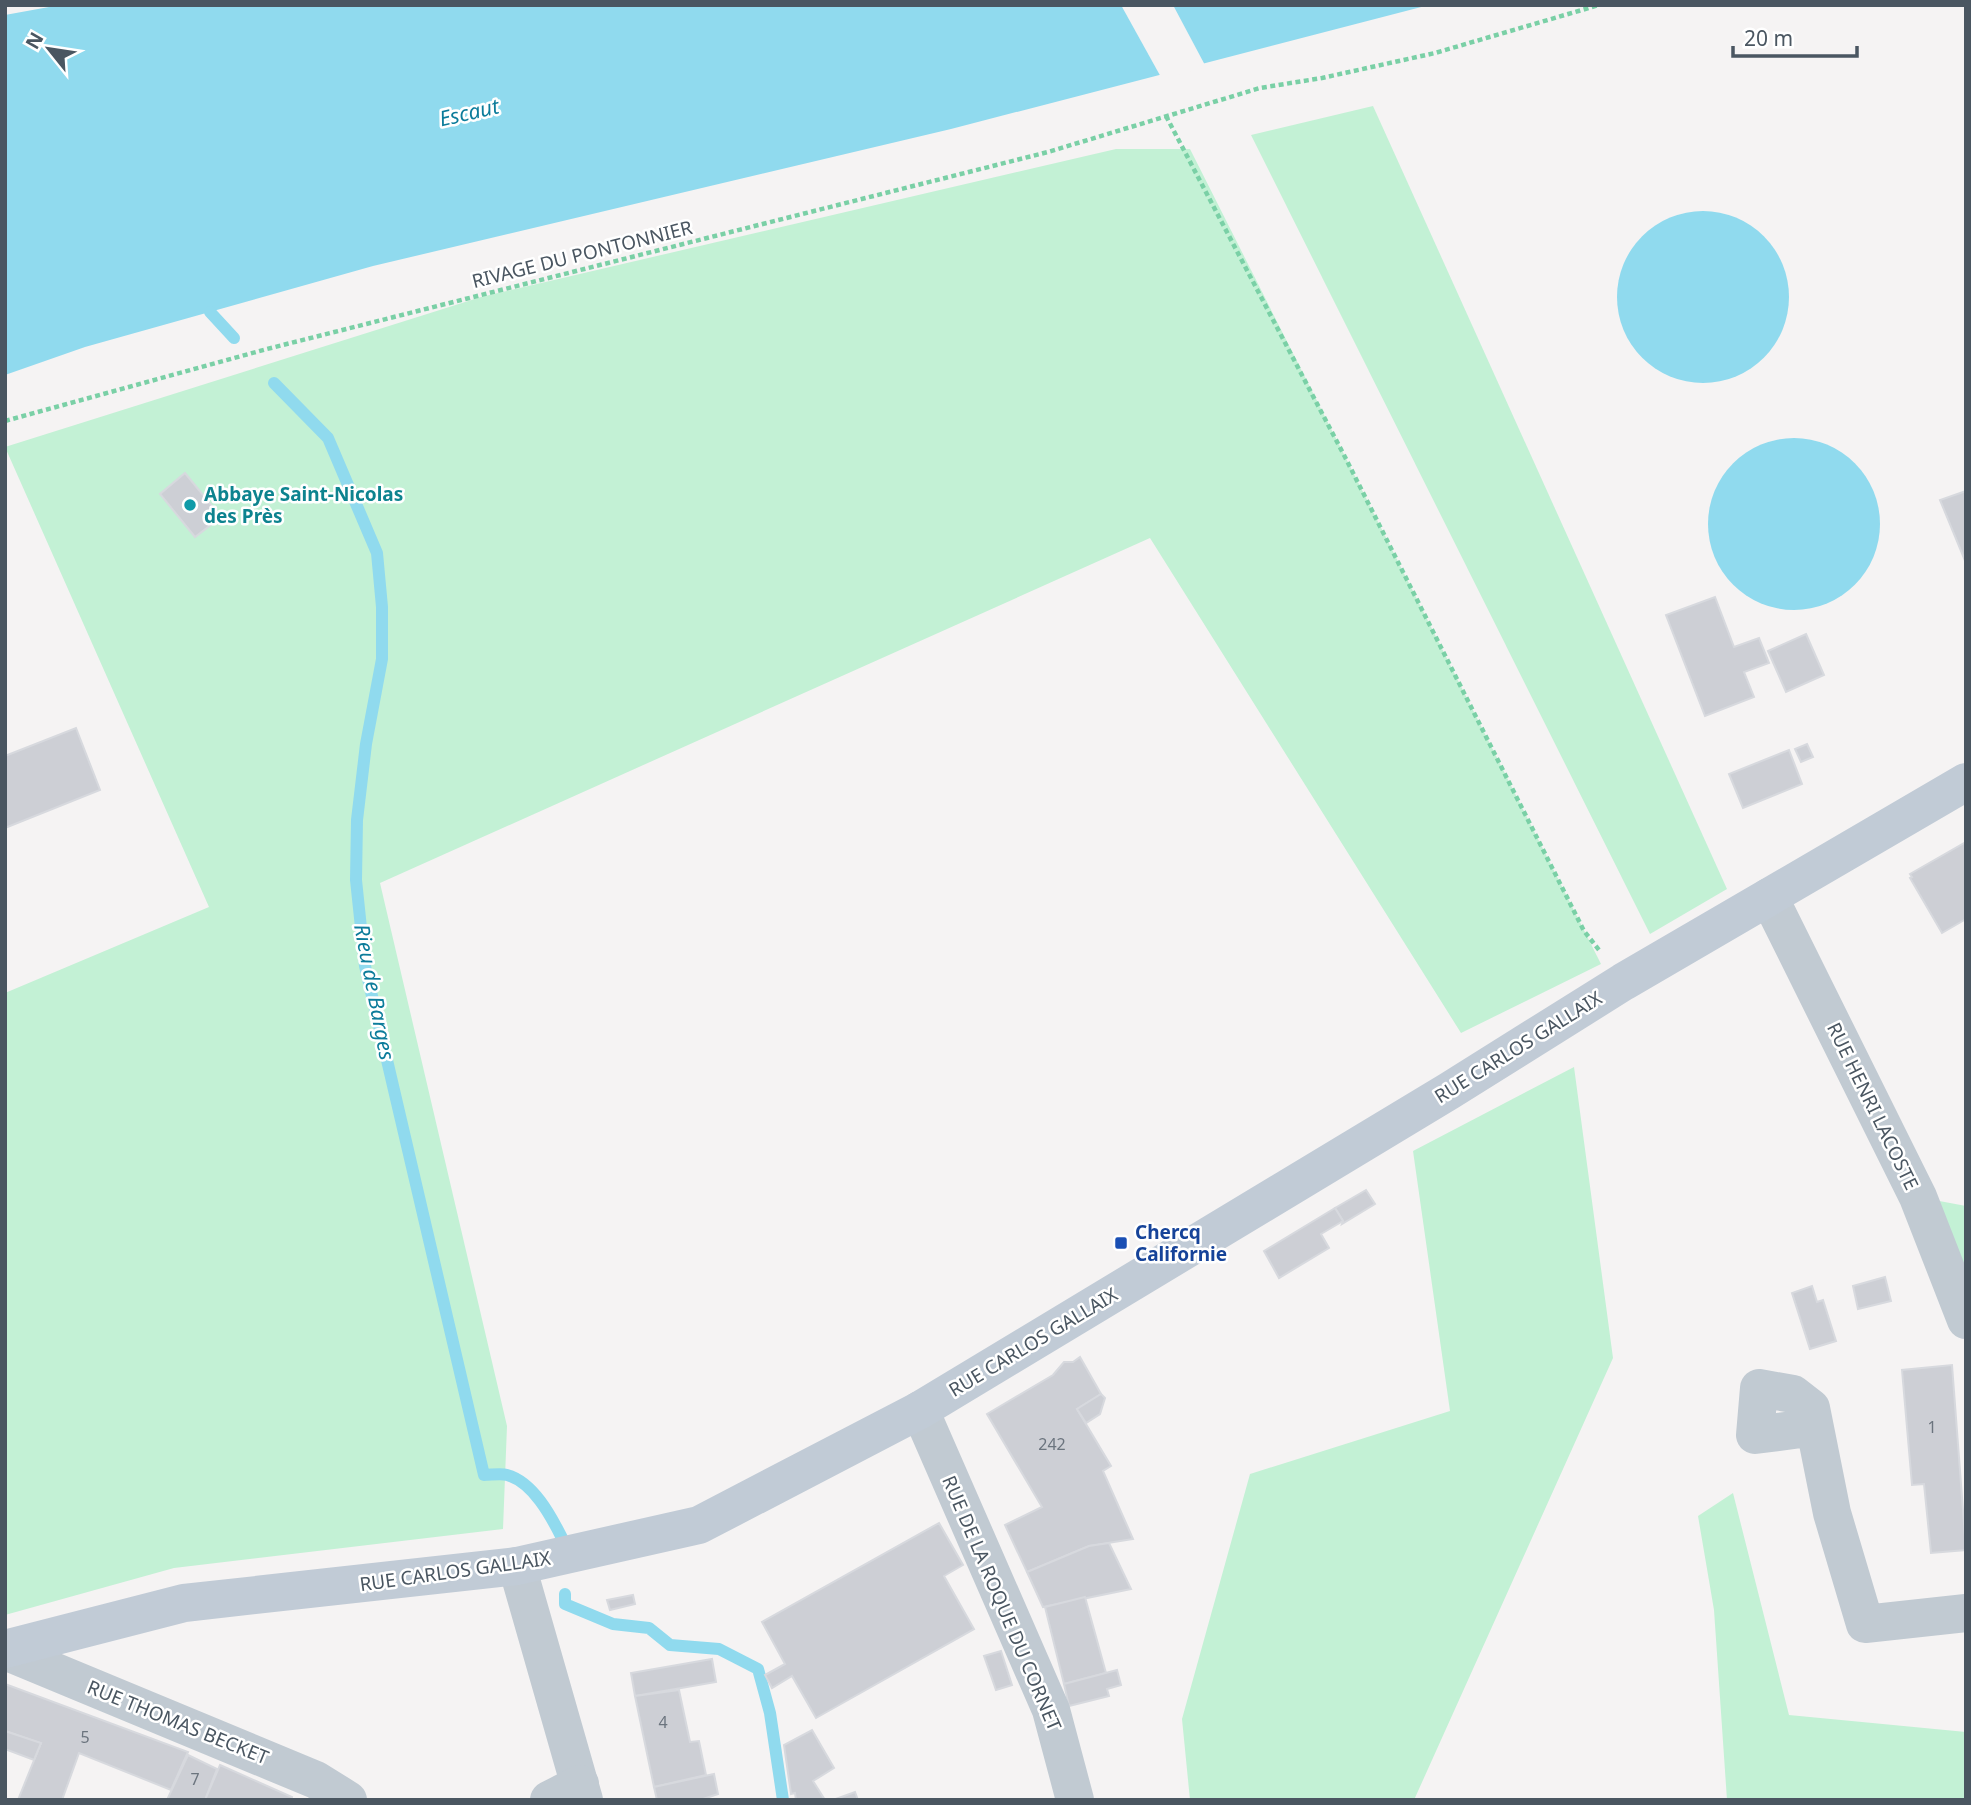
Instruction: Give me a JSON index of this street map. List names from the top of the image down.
{
  "streets": {
    "main road": ["RUE CARLOS GALLAIX"],
    "street": ["RUE HENRI LACOSTE", "RUE DE LA ROQUE DU CORNET", "RUE THOMAS BECKET"],
    "path": ["RIVAGE DU PONTONNIER"]
  },
  "crossings": [
    ["RUE CARLOS GALLAIX", "RUE HENRI LACOSTE"],
    ["RUE CARLOS GALLAIX", "RUE DE LA ROQUE DU CORNET"],
    ["RUE CARLOS GALLAIX", "RUE THOMAS BECKET"]
  ],
  "water": ["Escaut", "Rieu de Barges"],
  "places": {
    "other": ["Abbaye Saint-Nicolas des Près"],
    "transit": ["Chercq Californie"]
  },
  "house_numbers": [
    "1",
    "242",
    "4",
    "5",
    "7"
  ],
  "scale_bar": "20 m",
  "north": "top left"
}
